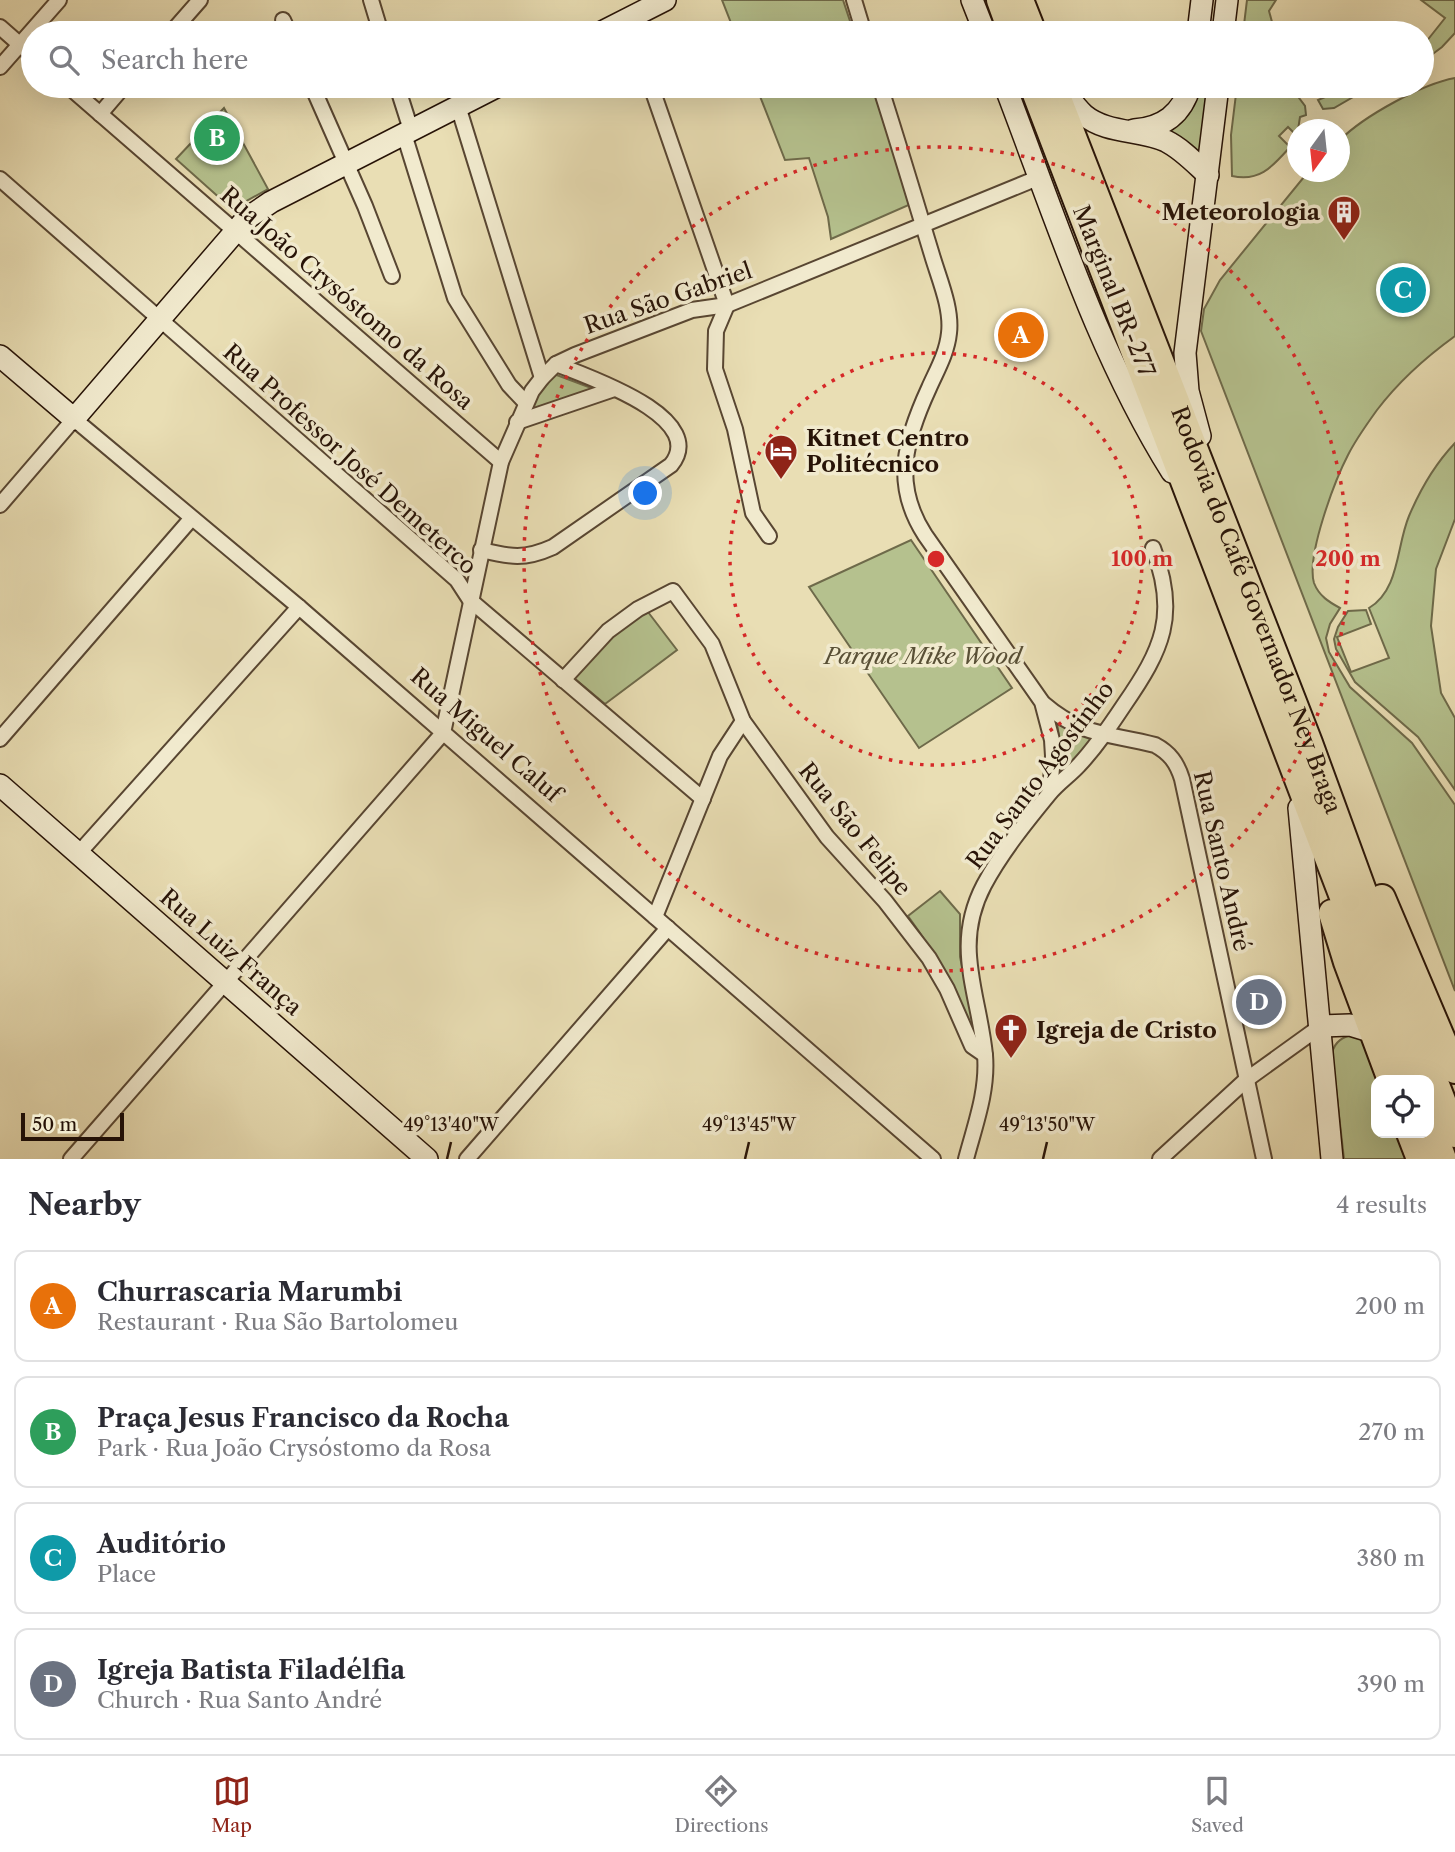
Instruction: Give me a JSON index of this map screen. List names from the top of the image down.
{
  "streets": {
    "highway": ["Rodovia do Café Governador Ney Braga"],
    "main road": ["Marginal BR-277", "Rua Miguel Caluf", "Rua Luiz França"],
    "street": [
      "Rua João Crysóstomo da Rosa",
      "Rua São Gabriel",
      "Rua Professor José Demeterco",
      "Rua Santo Agostinho",
      "Rua São Felipe",
      "Rua Santo André"
    ]
  },
  "crossings": [
    ["Marginal BR-277", "Rua São Gabriel"],
    ["Marginal BR-277", "Rodovia do Café Governador Ney Braga"],
    ["Rua João Crysóstomo da Rosa", "Rua São Gabriel"],
    ["Rua São Gabriel", "Rua Professor José Demeterco"],
    ["Rua São Gabriel", "Rua Miguel Caluf"],
    ["Rua Professor José Demeterco", "Rua São Felipe"],
    ["Rua Santo Agostinho", "Rua São Felipe"],
    ["Rua Santo Agostinho", "Rua Santo André"]
  ],
  "parks": ["Parque Mike Wood"],
  "places": {
    "building": ["Meteorologia"],
    "hotel": ["Kitnet Centro Politécnico"],
    "church": ["Igreja de Cristo"]
  },
  "scale_bar": "50 m",
  "north": "bottom",
  "page": {
    "search": "Search here",
    "pins": [
      "B",
      "C",
      "A",
      "D"
    ],
    "scale": "50 m",
    "heading": ["Nearby", "4 results"],
    "list": [
      {
        "mark": "A",
        "name": "Churrascaria Marumbi",
        "note": "Restaurant · Rua São Bartolomeu",
        "value": "200 m"
      },
      {
        "mark": "B",
        "name": "Praça Jesus Francisco da Rocha",
        "note": "Park · Rua João Crysóstomo da Rosa",
        "value": "270 m"
      },
      {
        "mark": "C",
        "name": "Auditório",
        "note": "Place",
        "value": "380 m"
      },
      {
        "mark": "D",
        "name": "Igreja Batista Filadélfia",
        "note": "Church · Rua Santo André",
        "value": "390 m"
      }
    ],
    "nav": ["Map", "Directions", "Saved"]
  },
  "coordinates": ["49°13'40\"W", "49°13'45\"W", "49°13'50\"W"],
  "rings": ["100 m", "200 m"]
}
